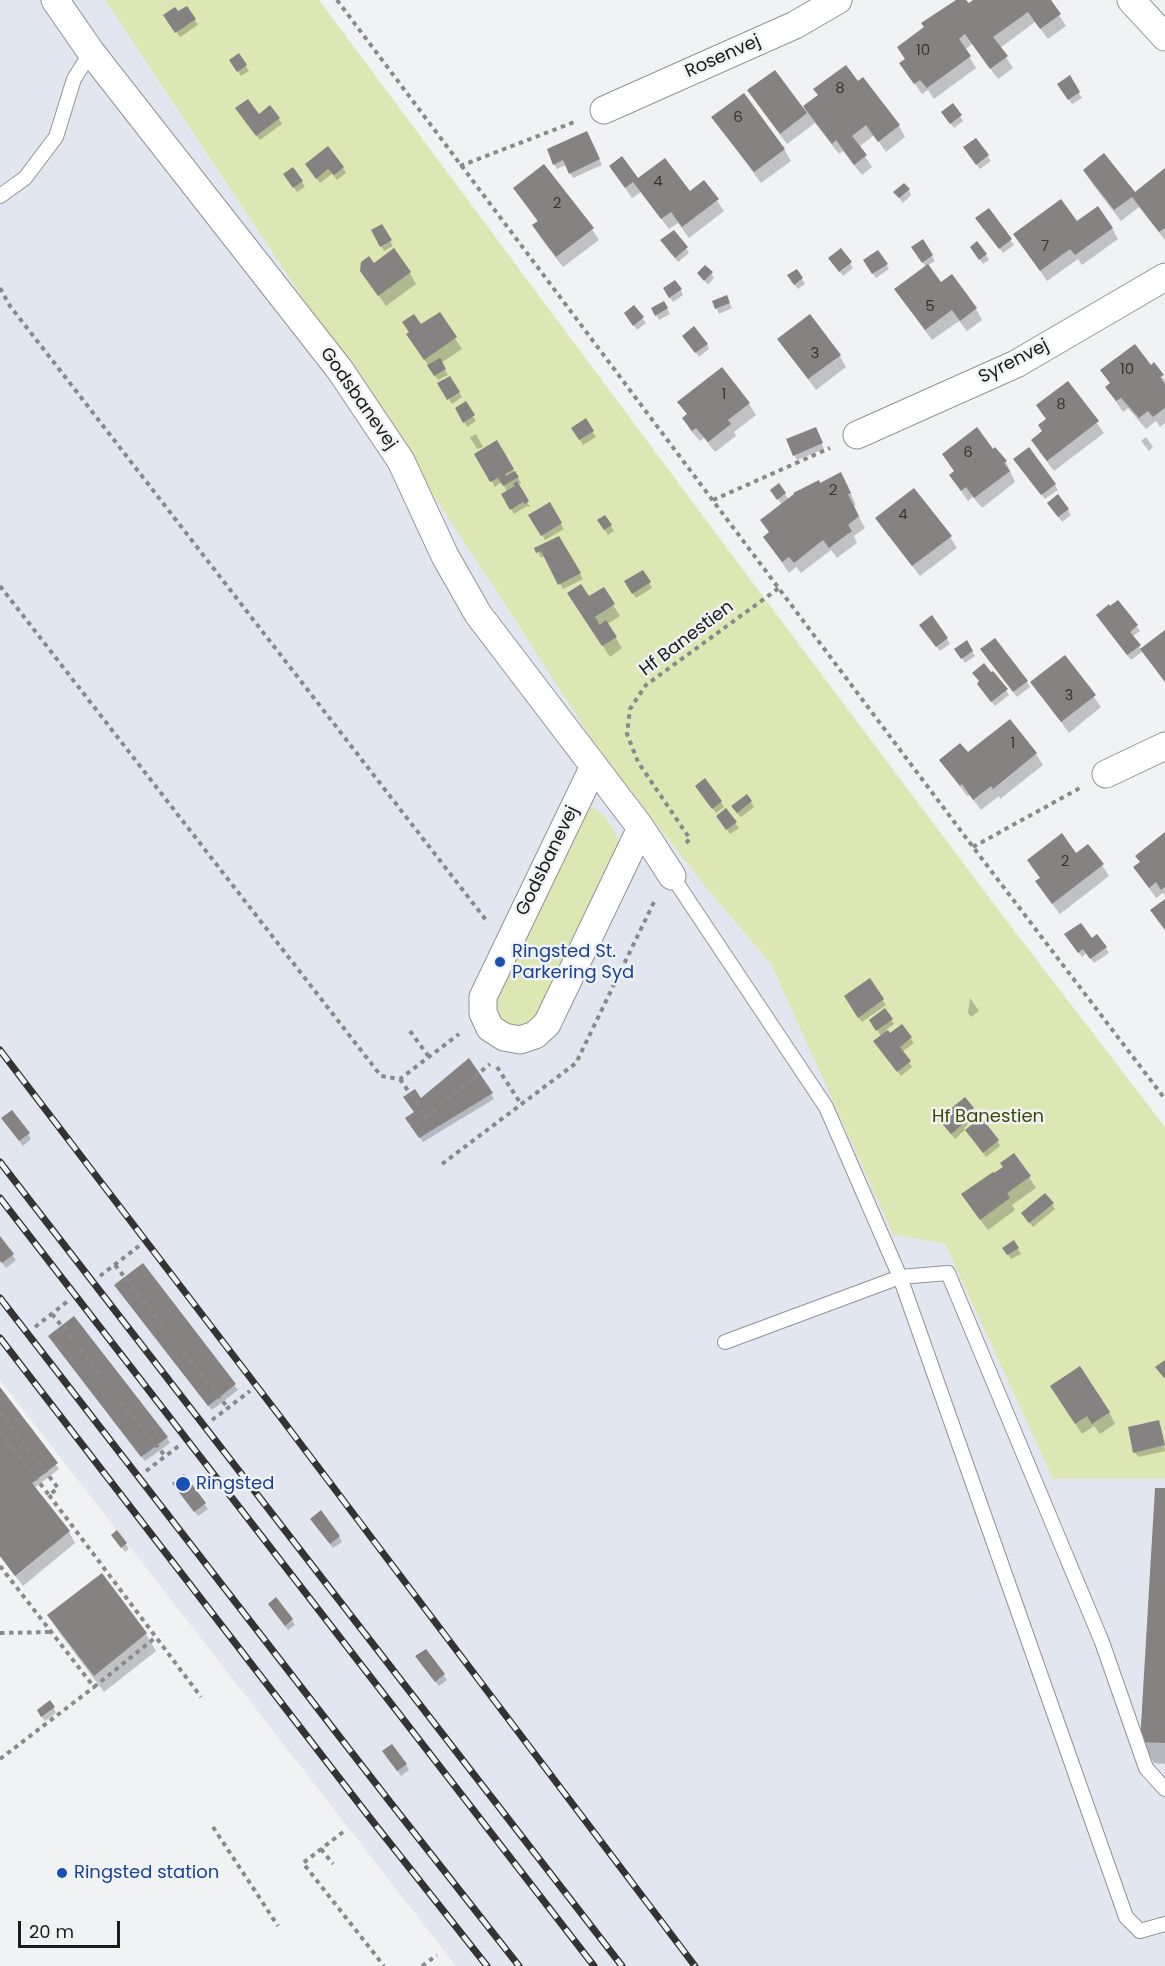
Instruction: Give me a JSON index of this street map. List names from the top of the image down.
{
  "streets": {
    "street": ["Rosenvej", "Syrenvej", "Godsbanevej"],
    "path": ["Hf Banestien"]
  },
  "parks": ["Hf Banestien"],
  "places": ["Ringsted St. Parkering Syd", "Ringsted", "Ringsted station"],
  "house_numbers": [
    "10",
    "8",
    "6",
    "4",
    "2",
    "7",
    "5",
    "3",
    "10",
    "1",
    "8",
    "6",
    "2",
    "4",
    "3",
    "1",
    "2"
  ],
  "scale_bar": "20 m"
}
